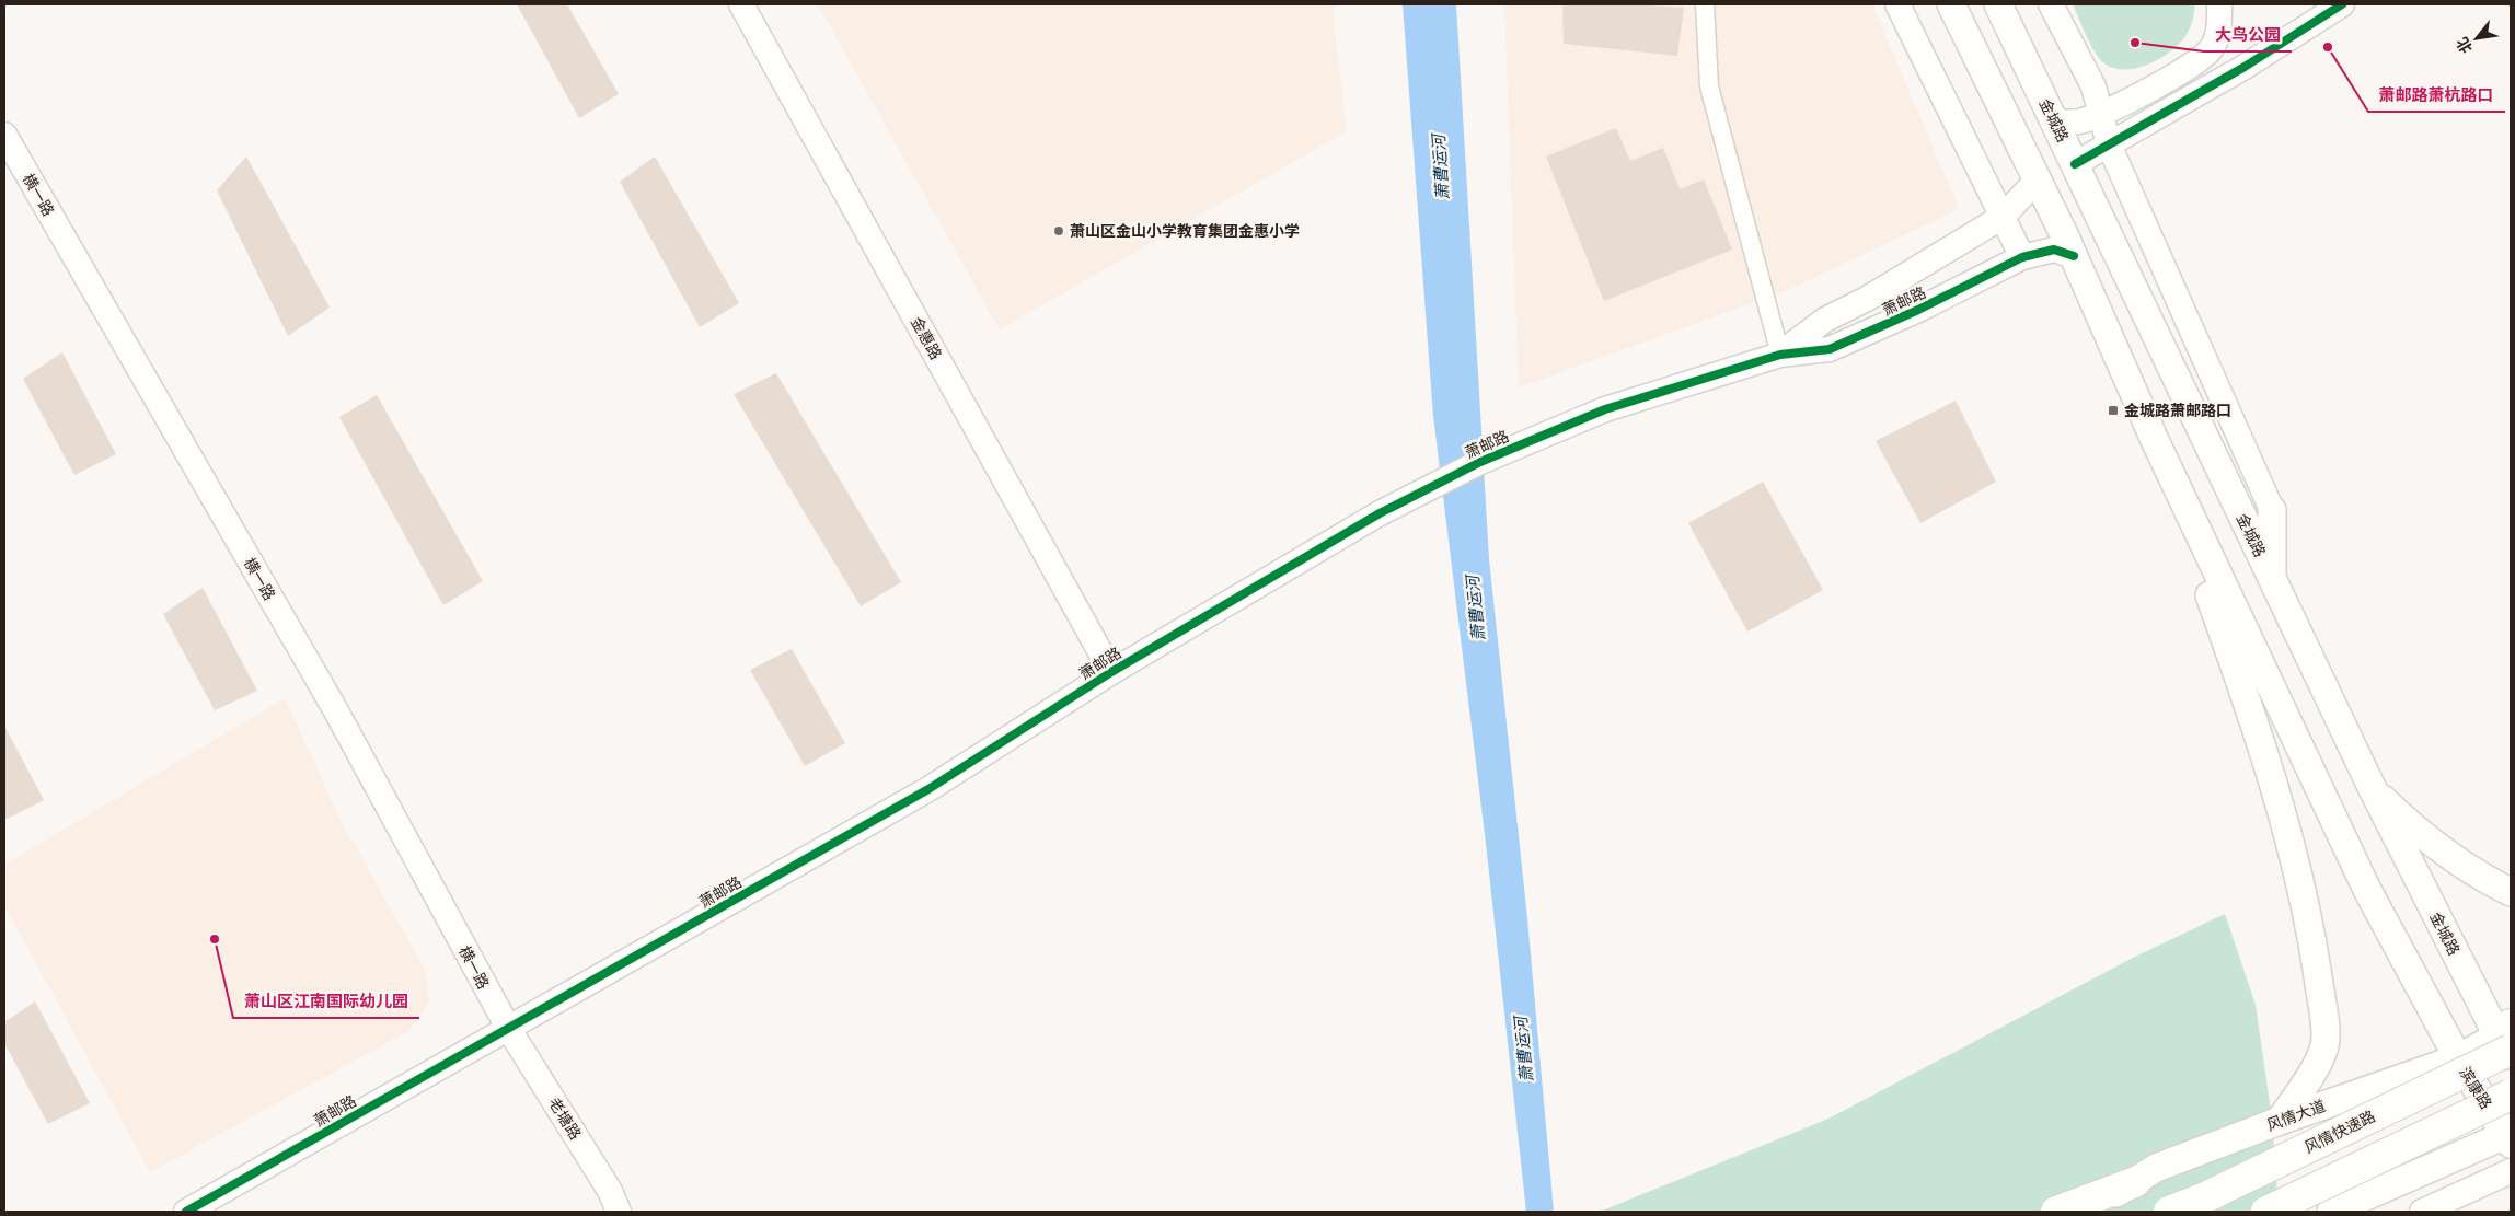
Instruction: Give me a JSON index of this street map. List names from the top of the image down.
{
  "streets": {
    "highway": ["风情快速路"],
    "main road": ["金城路", "滨康路", "风情大道"],
    "street": [
      "横一路",
      "萧邮路",
      "金惠路",
      "老塘路"
    ]
  },
  "crossings": [
    ["金城路", "风情大道"],
    ["金城路", "风情快速路"],
    ["横一路", "萧邮路"],
    ["横一路", "老塘路"],
    ["萧邮路", "金惠路"],
    ["萧邮路", "老塘路"],
    ["滨康路", "风情大道"],
    ["风情大道", "风情快速路"]
  ],
  "water": ["萧曹运河"],
  "places": {
    "other": [
      "大鸟公园",
      "萧邮路萧杭路口",
      "萧山区金山小学教育集团金惠小学",
      "萧山区江南国际幼儿园"
    ],
    "transit": ["金城路萧邮路口"]
  },
  "north": "bottom left"
}
